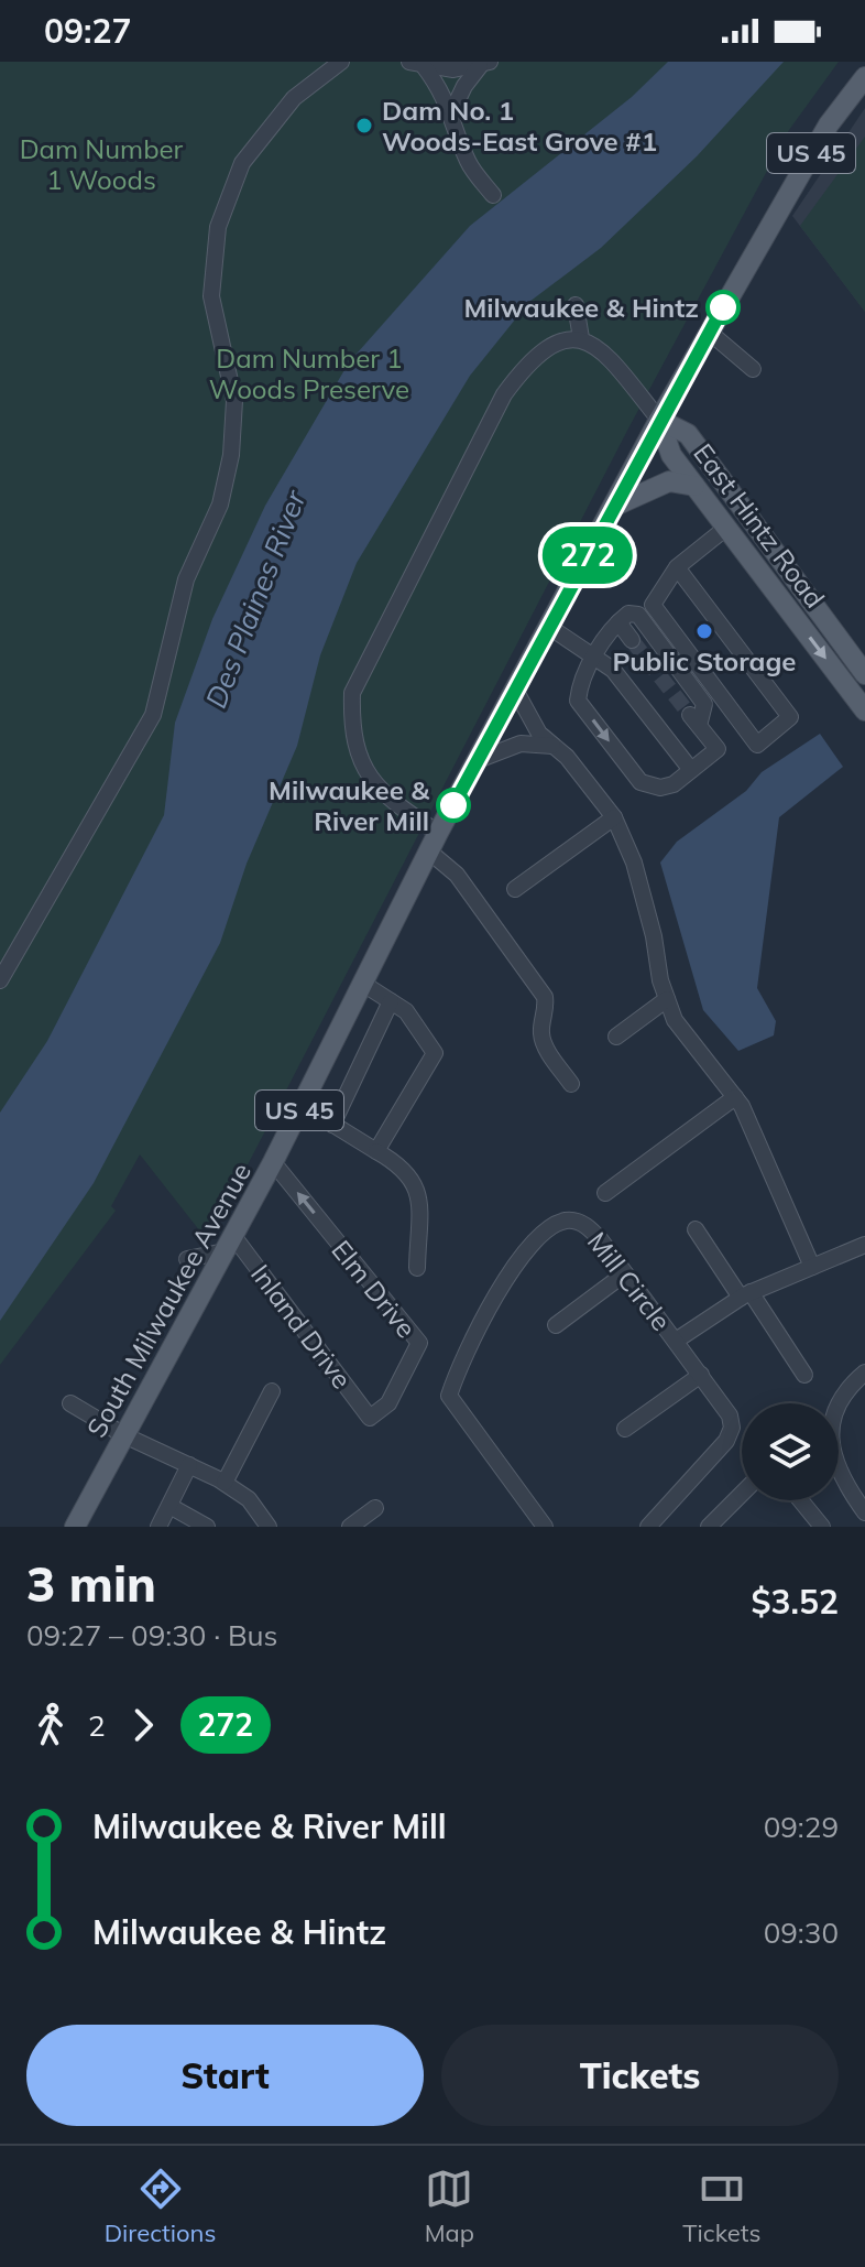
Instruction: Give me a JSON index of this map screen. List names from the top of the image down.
{
  "streets": {
    "main road": ["US 45", "East Hintz Road", "South Milwaukee Avenue"],
    "street": ["Mill Circle", "Elm Drive", "Inland Drive"]
  },
  "crossings": [
    ["East Hintz Road", "South Milwaukee Avenue"],
    ["Elm Drive", "South Milwaukee Avenue"],
    ["Elm Drive", "Inland Drive"],
    ["South Milwaukee Avenue", "Inland Drive"]
  ],
  "water": ["Des Plaines River"],
  "parks": ["Dam Number 1 Woods", "Dam Number 1 Woods Preserve"],
  "places": [
    "Dam No. 1 Woods-East Grove #1",
    "Milwaukee & Hintz",
    "Public Storage",
    "Milwaukee & River Mill"
  ],
  "lines": ["bus line 272"],
  "page": {
    "status": "09:27",
    "on_map": "272",
    "heading": ["3 min", "09:27 – 09:30 · Bus", "$3.52"],
    "legs": ["2", "272"],
    "list": [
      {
        "name": "Milwaukee & River Mill",
        "value": "09:29"
      },
      {
        "name": "Milwaukee & Hintz",
        "value": "09:30"
      }
    ],
    "buttons": ["Start", "Tickets"],
    "tabs": ["Directions", "Map", "Tickets"]
  }
}
